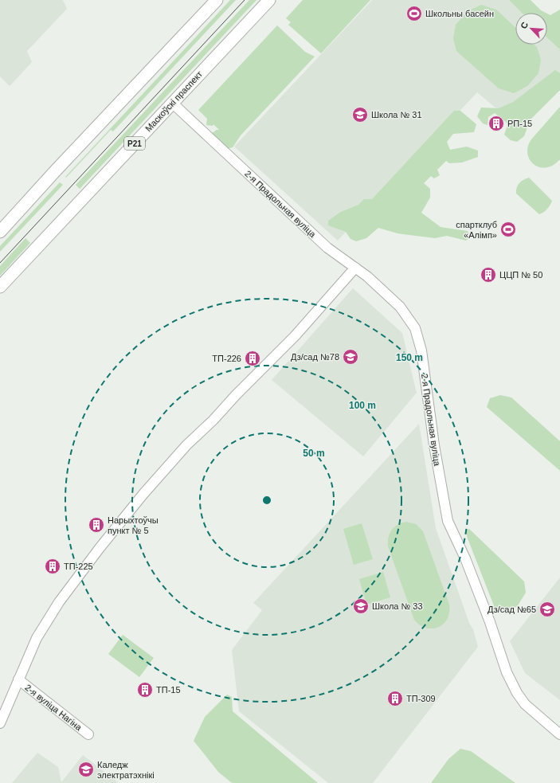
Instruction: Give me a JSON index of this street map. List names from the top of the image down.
{
  "streets": {
    "main road": ["Маскоўскі праспект", "Р21"],
    "street": ["2-я Прадольная вуліца", "2-я вуліца Нагіна"]
  },
  "crossings": [
    ["Маскоўскі праспект", "2-я Прадольная вуліца"]
  ],
  "places": {
    "sports": ["Школьны басейн", "спартклуб «Алімп»"],
    "school or university": [
      "Школа № 31",
      "Дз/сад №78",
      "Школа № 33",
      "Дз/сад №65",
      "Каледж электратэхнікі"
    ],
    "building": [
      "РП-15",
      "ЦЦП № 50",
      "ТП-226",
      "Нарыхтоўчы пункт № 5",
      "ТП-225",
      "ТП-15",
      "ТП-309"
    ]
  },
  "north": "top left",
  "rings": ["150 m", "100 m", "50 m"]
}
